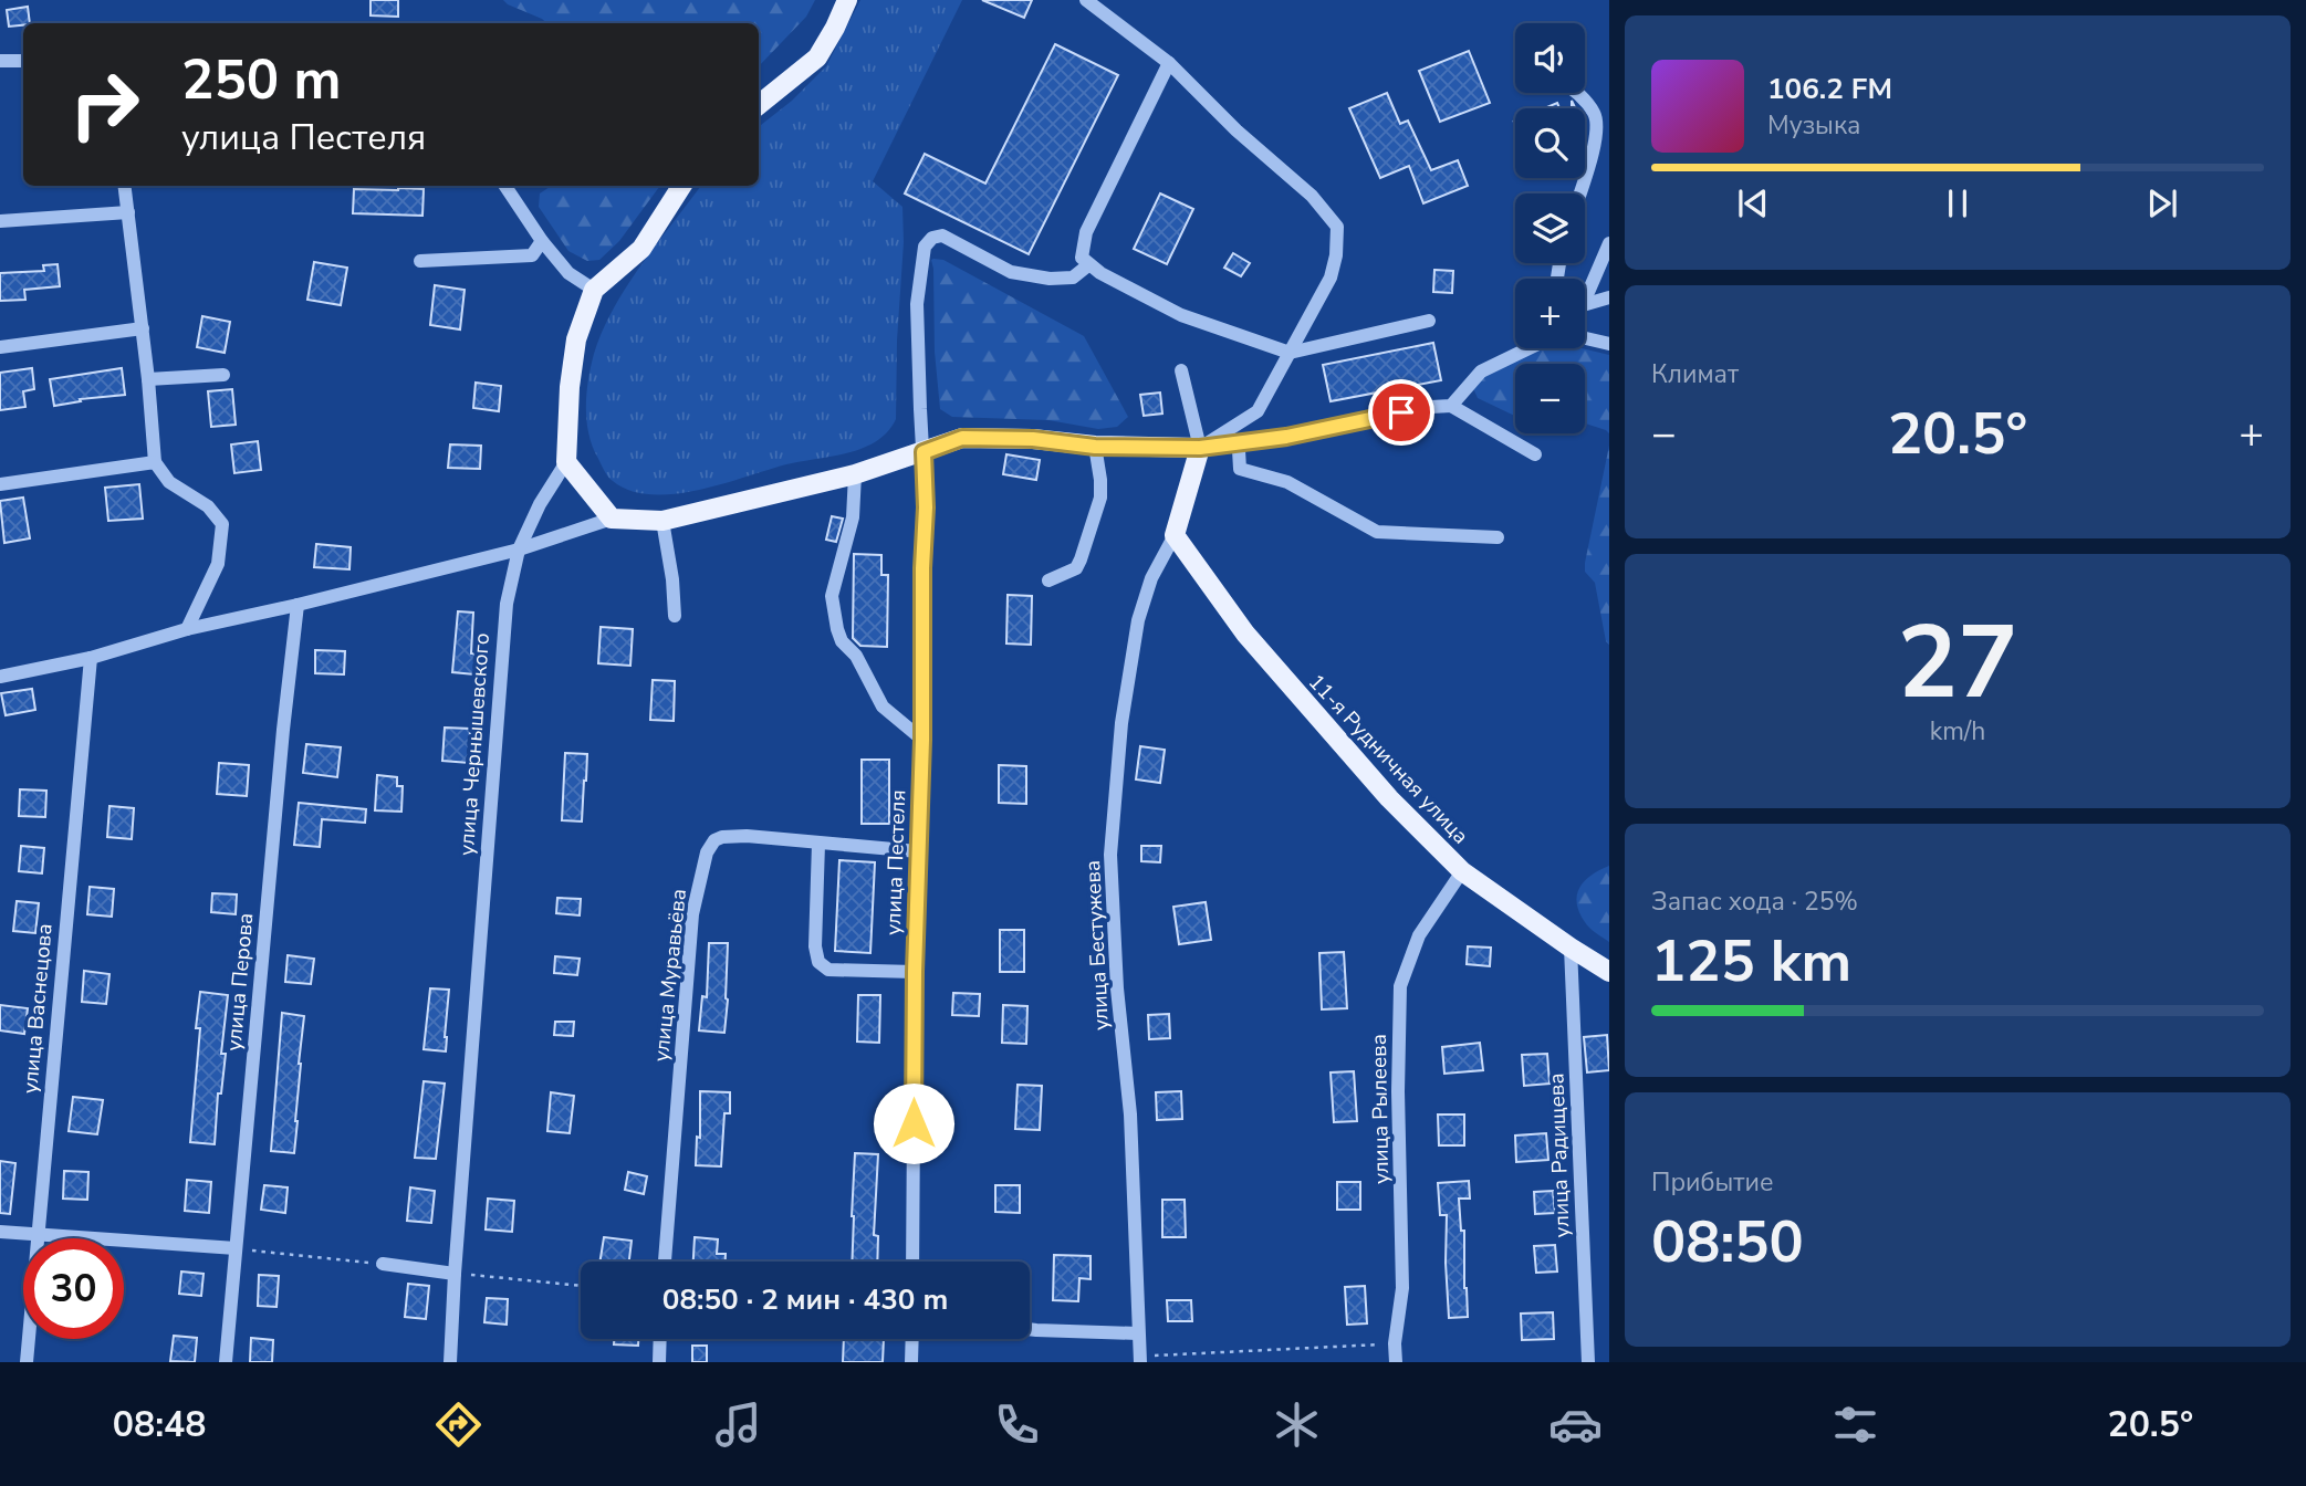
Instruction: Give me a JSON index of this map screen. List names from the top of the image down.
{
  "streets": {
    "main road": ["улица Чернышевского", "11-я Рудничная улица"],
    "street": [
      "улица Пестеля",
      "улица Бестужева",
      "улица Муравьёва",
      "улица Перова",
      "улица Васнецова",
      "улица Рылеева",
      "улица Радищева"
    ]
  },
  "crossings": [
    ["11-я Рудничная улица", "улица Бестужева"],
    ["11-я Рудничная улица", "улица Рылеева"],
    ["11-я Рудничная улица", "улица Радищева"],
    ["улица Пестеля", "улица Муравьёва"]
  ],
  "page": {
    "map_buttons": ["+", "−"],
    "turn": ["250 m", "улица Пестеля"],
    "song": ["106.2 FM", "Музыка"],
    "tile": [
      "Климат",
      ["27", "km/h"],
      ["Запас хода · 25%", "125 km"],
      ["Прибытие", "08:50"]
    ],
    "heat": ["−", "20.5°", "+"],
    "limit": "30",
    "trip": "08:50 · 2 мин · 430 m",
    "tabs": ["08:48", "20.5°"]
  }
}
